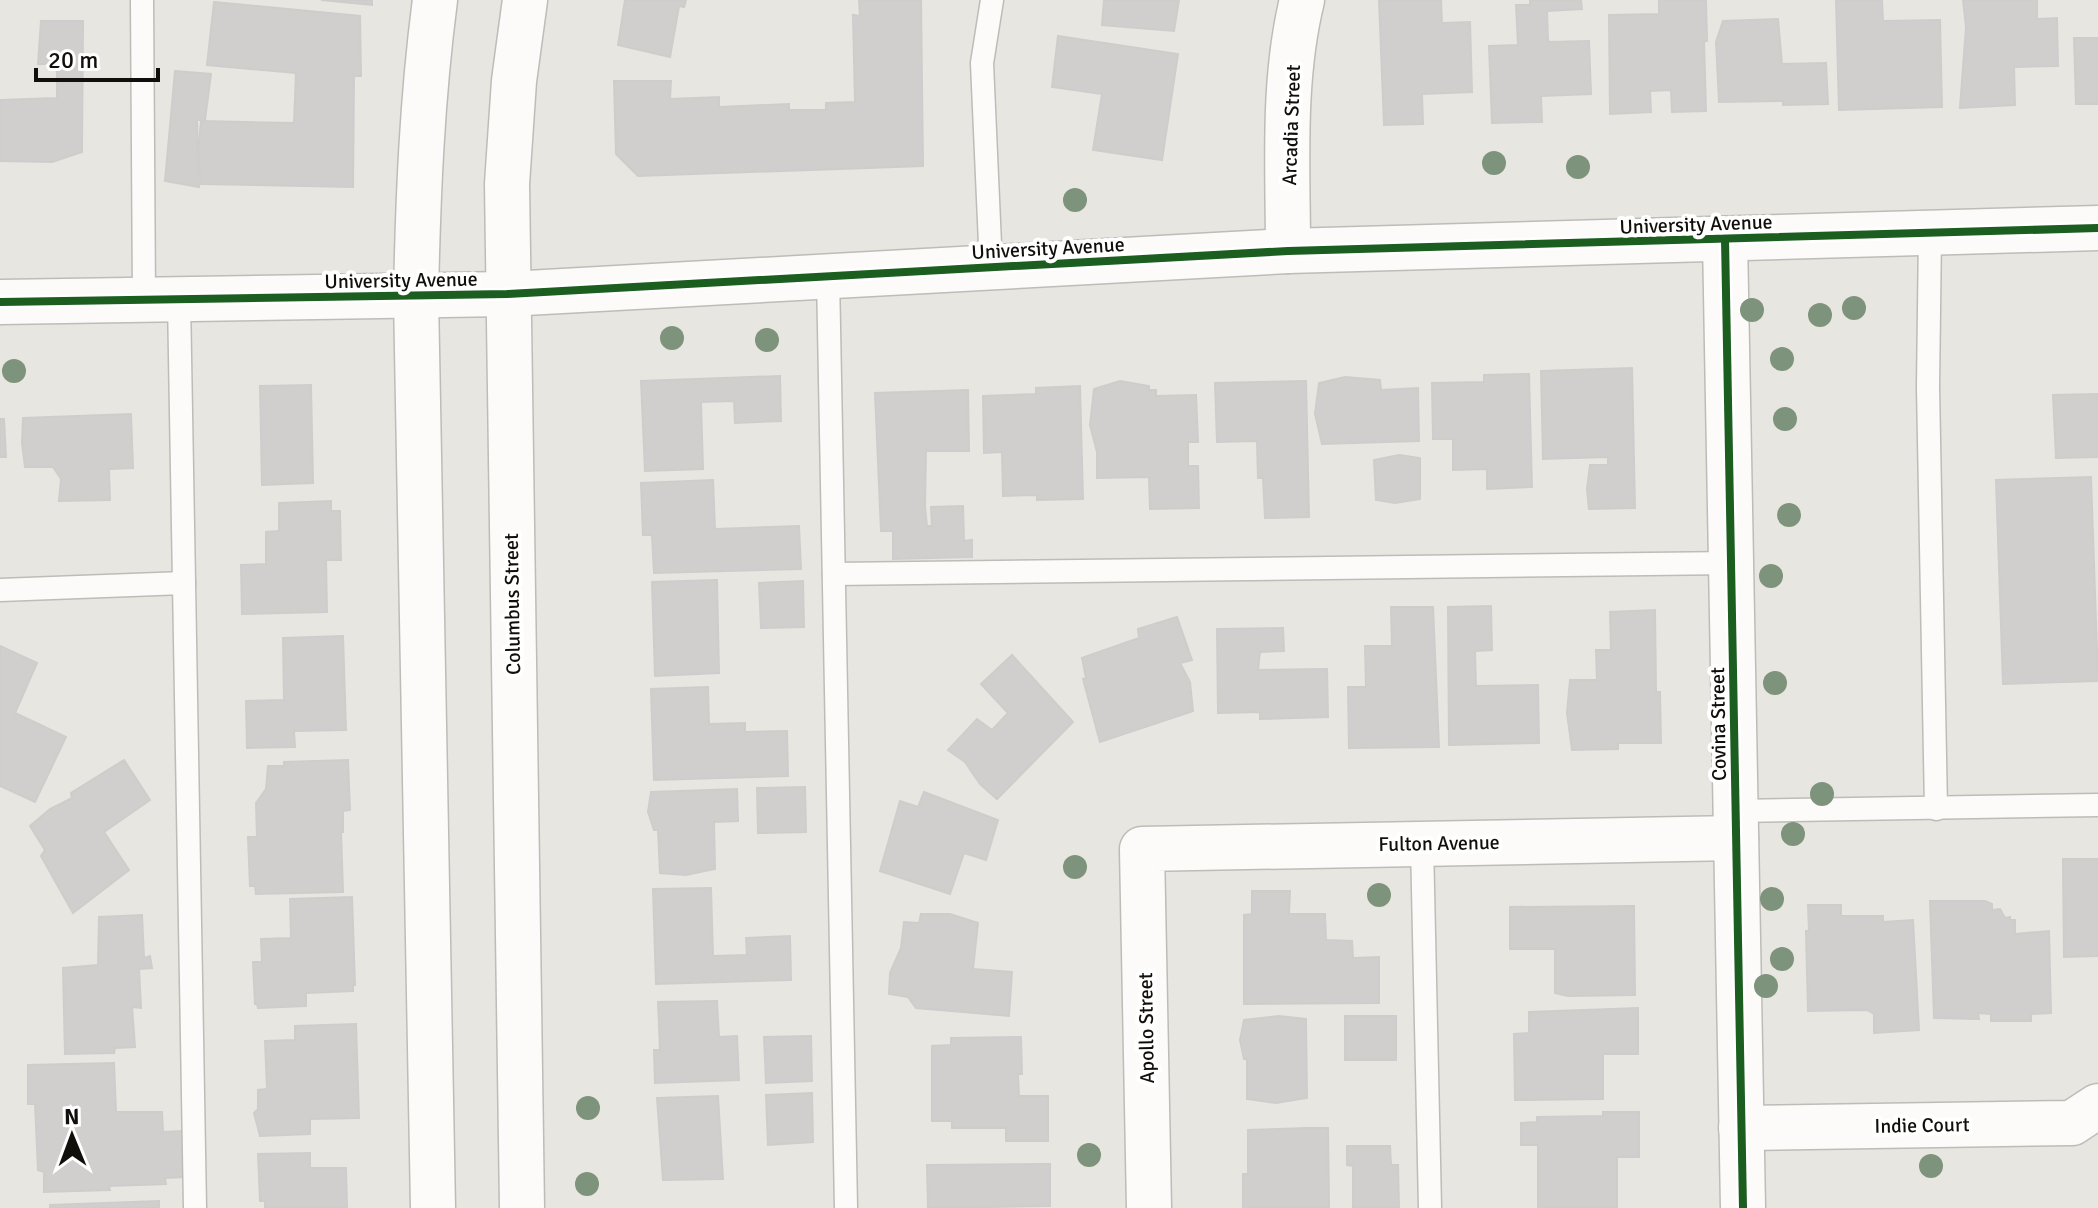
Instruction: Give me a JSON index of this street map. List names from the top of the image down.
{
  "streets": {
    "street": [
      "Arcadia Street",
      "University Avenue",
      "Columbus Street",
      "Covina Street",
      "Fulton Avenue",
      "Apollo Street",
      "Indie Court"
    ]
  },
  "crossings": [
    ["Arcadia Street", "University Avenue"],
    ["University Avenue", "Columbus Street"],
    ["University Avenue", "Covina Street"],
    ["Covina Street", "Fulton Avenue"],
    ["Covina Street", "Indie Court"],
    ["Fulton Avenue", "Apollo Street"]
  ],
  "scale_bar": "20 m",
  "north": "top"
}
